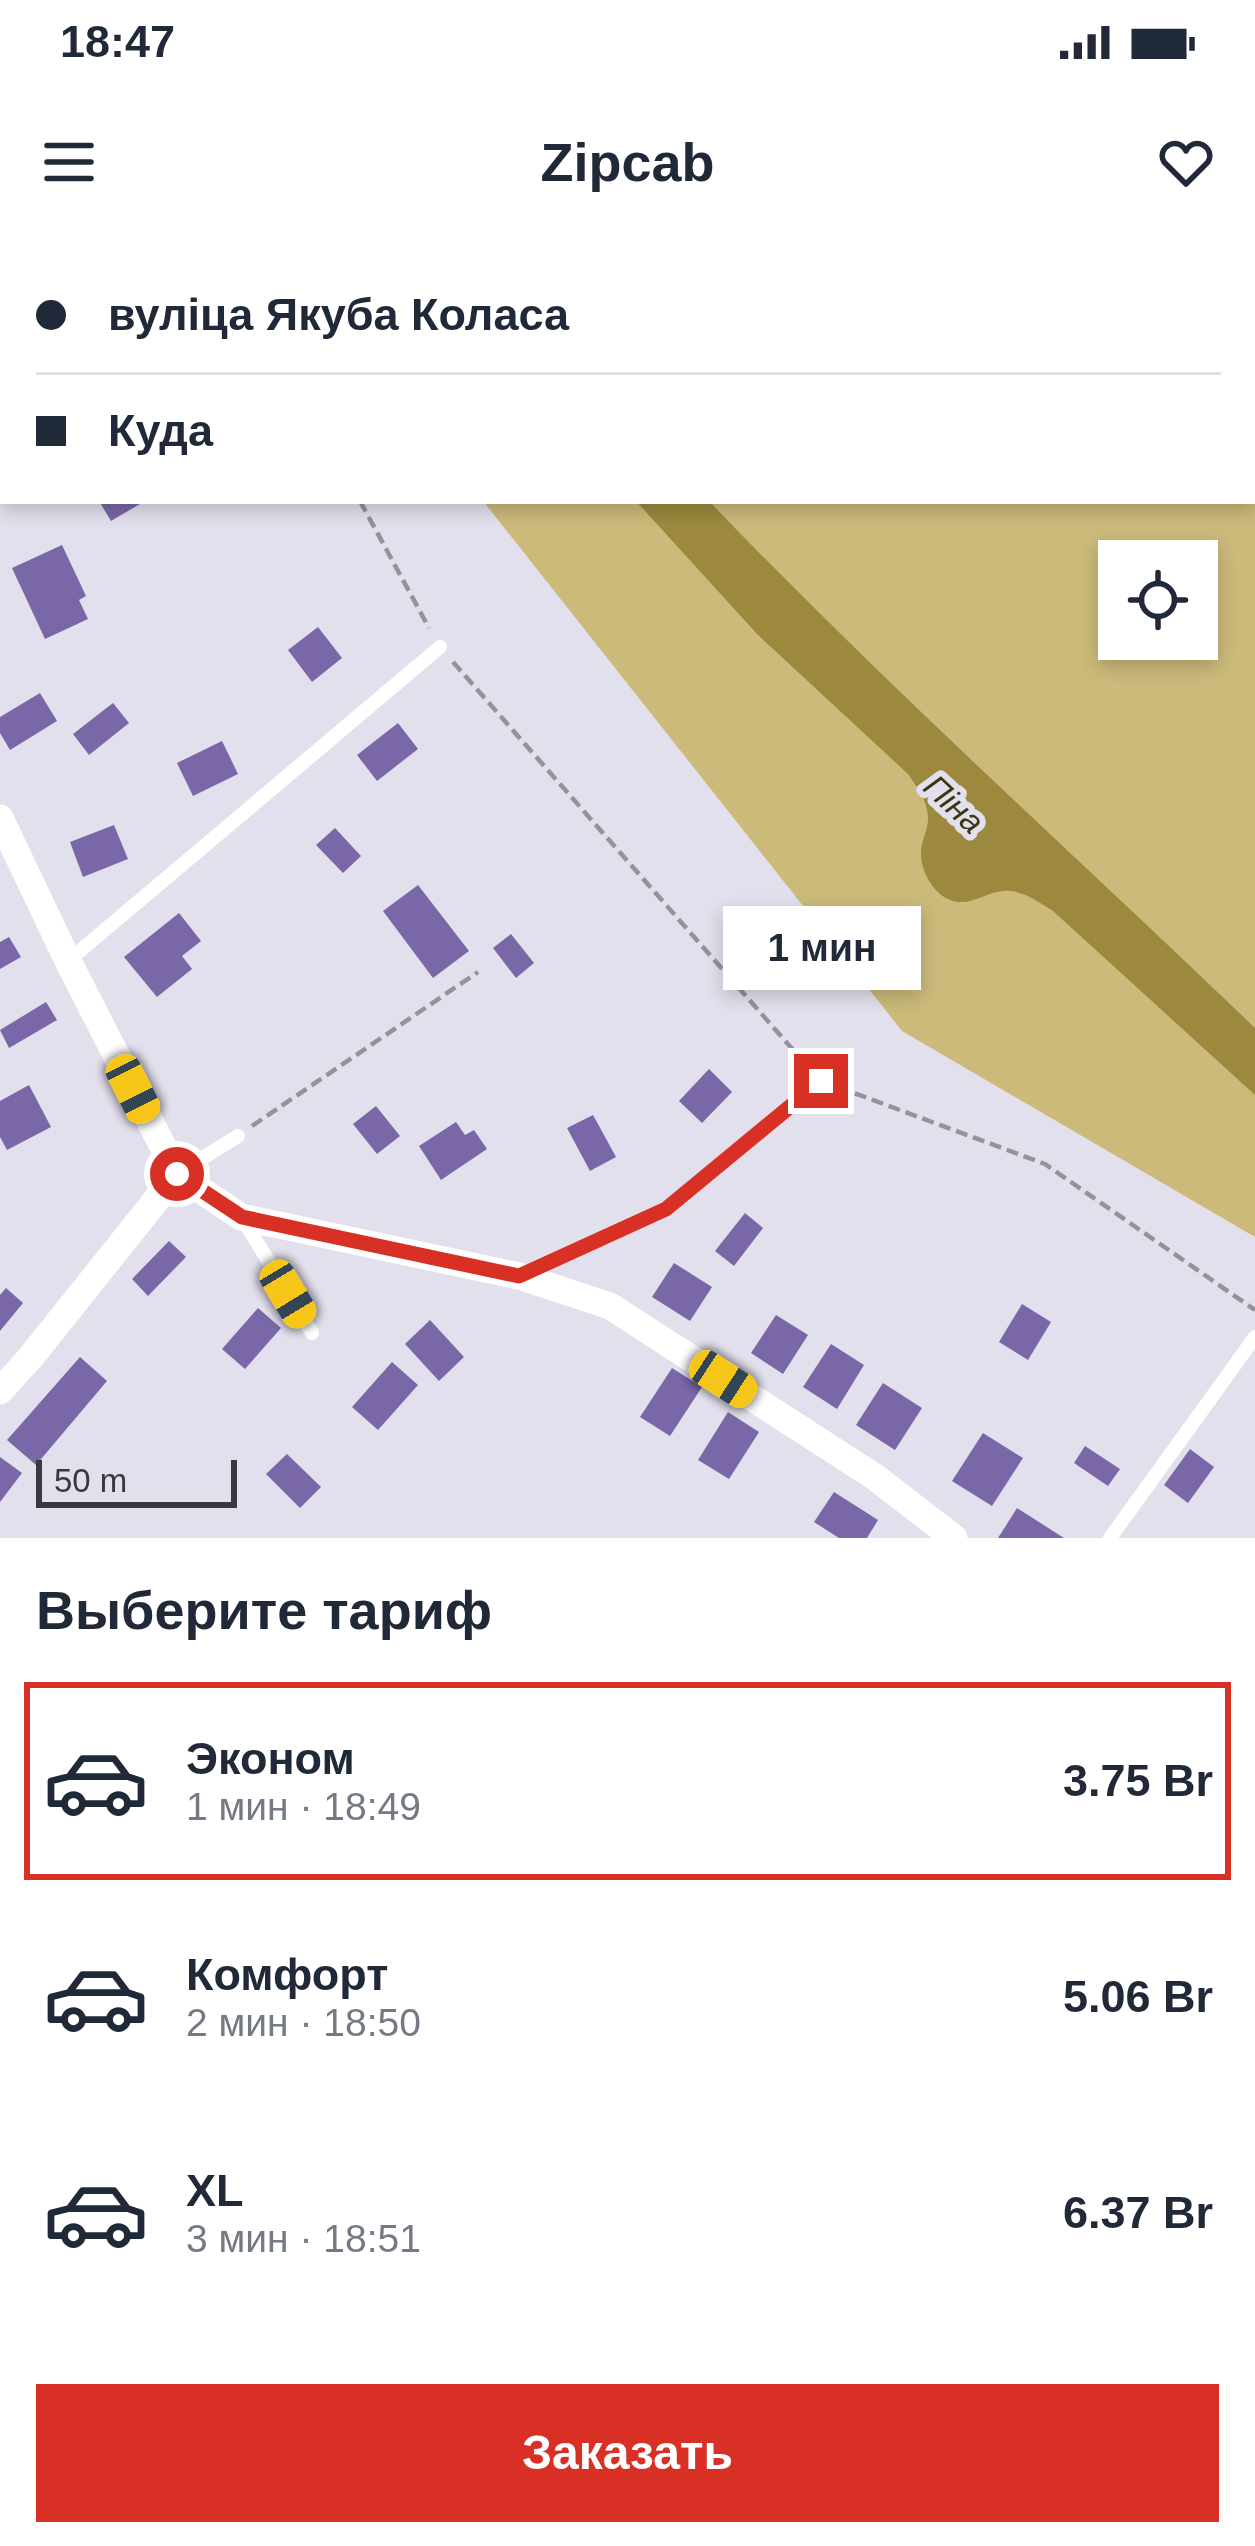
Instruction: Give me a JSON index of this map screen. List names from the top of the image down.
{
  "water": ["Піна"],
  "scale_bar": "50 m",
  "page": {
    "status": "18:47",
    "header": "Zipcab",
    "banner": ["вуліца Якуба Коласа", "Куда"],
    "bubble": "1 мин",
    "scale": "50 m",
    "heading": "Выберите тариф",
    "list": [
      {
        "name": "Эконом",
        "note": "1 мин · 18:49",
        "value": "3.75 Br"
      },
      {
        "name": "Комфорт",
        "note": "2 мин · 18:50",
        "value": "5.06 Br"
      },
      {
        "name": "XL",
        "note": "3 мин · 18:51",
        "value": "6.37 Br"
      }
    ],
    "buttons": "Заказать"
  }
}
